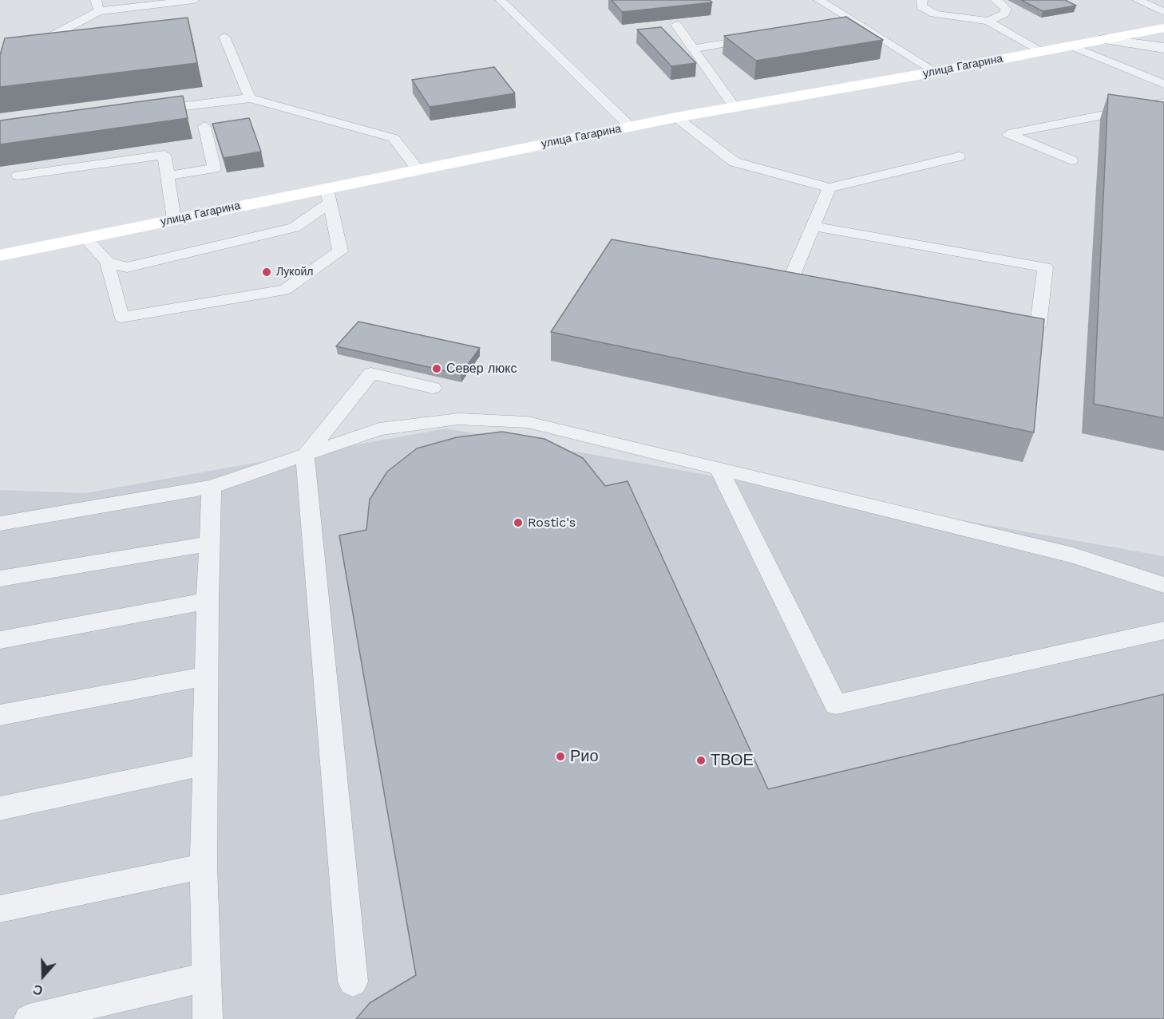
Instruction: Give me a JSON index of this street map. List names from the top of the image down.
{
  "streets": {
    "street": ["улица Гагарина"]
  },
  "places": [
    "Лукойл",
    "Север люкс",
    "Rostic's",
    "Рио",
    "ТВОЕ"
  ],
  "north": "bottom"
}
